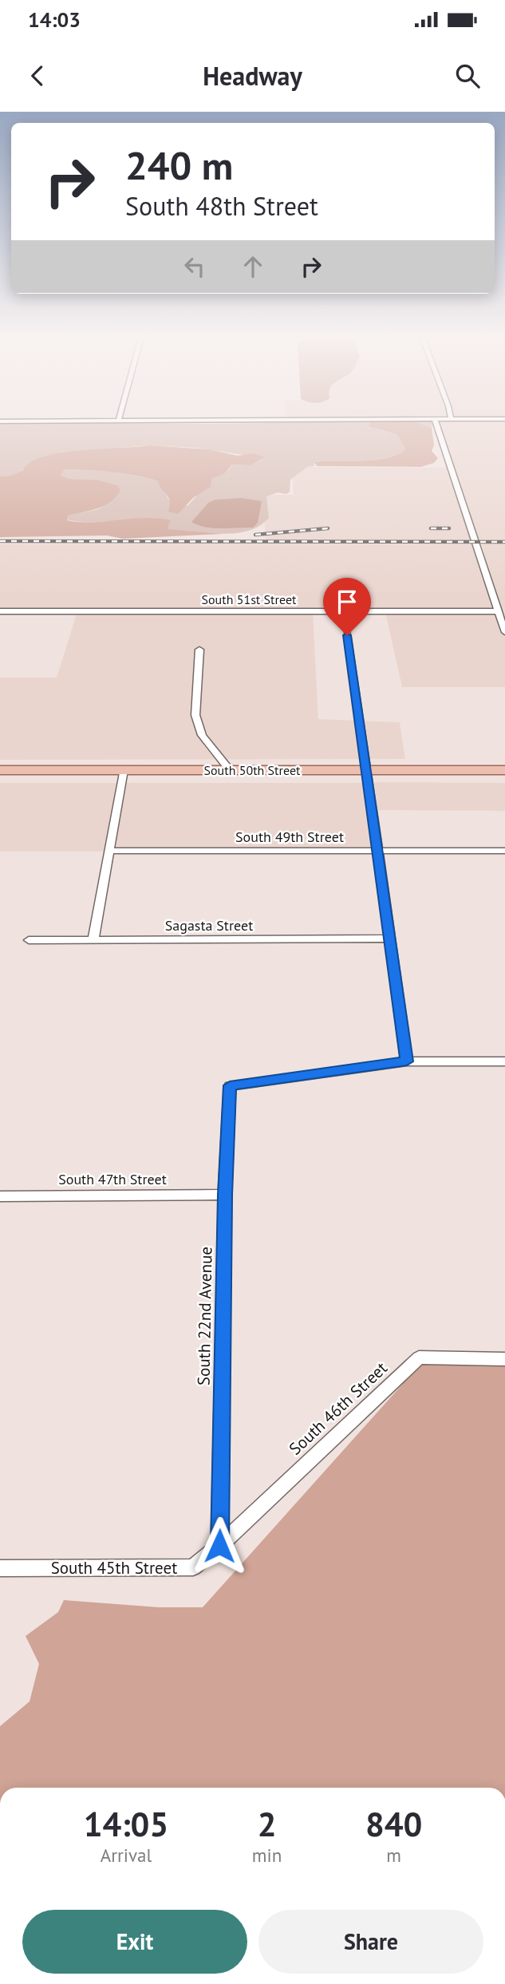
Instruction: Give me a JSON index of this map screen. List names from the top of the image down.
{
  "streets": {
    "main road": ["South 50th Street"],
    "street": [
      "South 51st Street",
      "South 49th Street",
      "Sagasta Street",
      "South 47th Street",
      "South 22nd Avenue",
      "South 46th Street",
      "South 45th Street"
    ]
  },
  "crossings": [
    ["South 47th Street", "South 22nd Avenue"],
    ["South 22nd Avenue", "South 46th Street"],
    ["South 22nd Avenue", "South 45th Street"],
    ["South 46th Street", "South 45th Street"]
  ],
  "page": {
    "status": "14:03",
    "header": "Headway",
    "turn": ["240 m", "South 48th Street"],
    "eta": [
      "14:05",
      "Arrival",
      "2",
      "min",
      "840",
      "m"
    ],
    "buttons": ["Exit", "Share"]
  }
}
